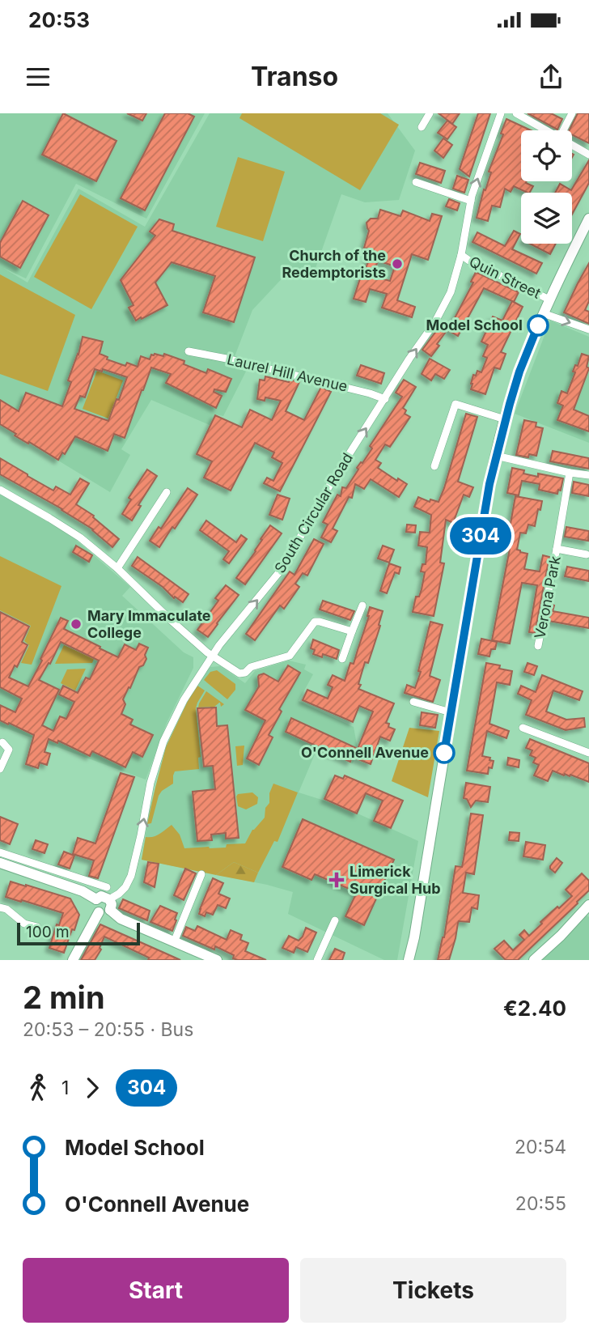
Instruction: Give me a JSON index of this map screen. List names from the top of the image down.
{
  "streets": {
    "street": [
      "Quin Street",
      "Laurel Hill Avenue",
      "South Circular Road",
      "Verona Park"
    ]
  },
  "crossings": [
    ["Quin Street", "South Circular Road"],
    ["Laurel Hill Avenue", "South Circular Road"]
  ],
  "one_way": ["South Circular Road"],
  "places": {
    "other": [
      "Church of the Redemptorists",
      "Model School",
      "Mary Immaculate College",
      "O'Connell Avenue"
    ],
    "health": ["Limerick Surgical Hub"]
  },
  "lines": ["bus line 304"],
  "scale_bar": "100 m",
  "page": {
    "status": "20:53",
    "header": "Transo",
    "on_map": "304",
    "scale": "100 m",
    "heading": ["2 min", "20:53 – 20:55 · Bus", "€2.40"],
    "legs": ["1", "304"],
    "list": [
      {
        "name": "Model School",
        "value": "20:54"
      },
      {
        "name": "O'Connell Avenue",
        "value": "20:55"
      }
    ],
    "buttons": ["Start", "Tickets"]
  }
}
